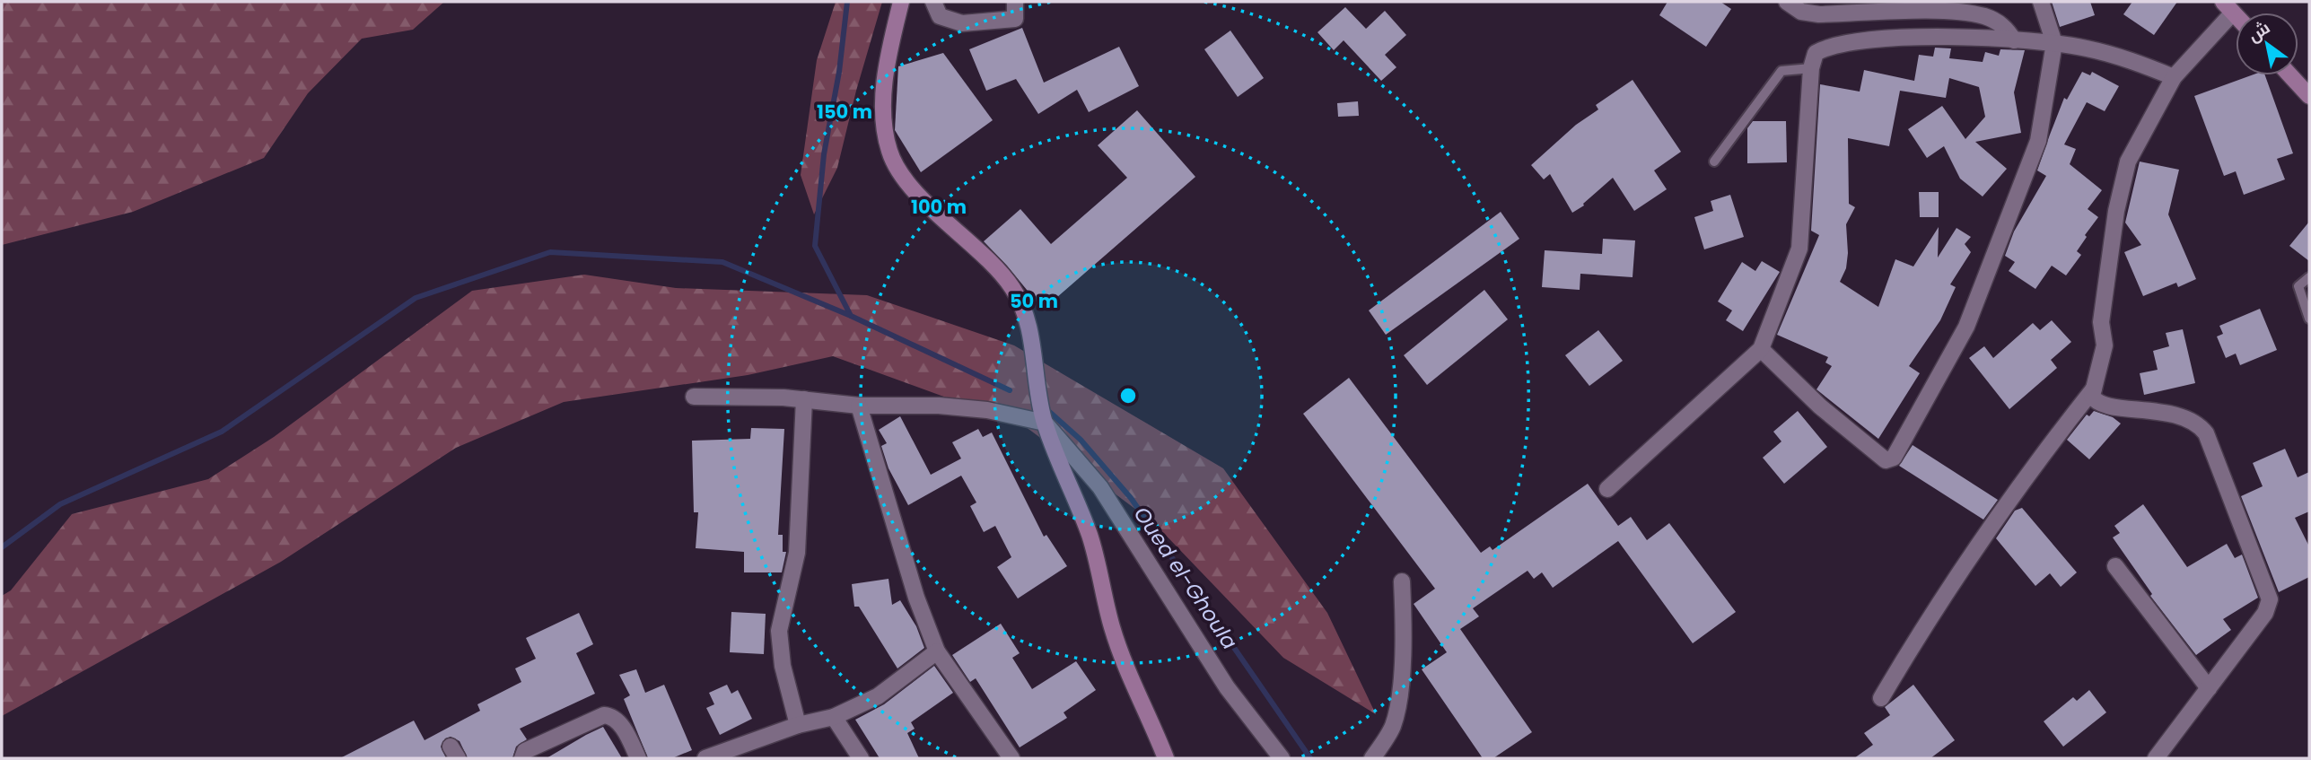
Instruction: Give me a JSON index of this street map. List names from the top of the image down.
{
  "water": ["Oued el-Ghoula"],
  "north": "top left",
  "rings": ["150 m", "100 m", "50 m"]
}
